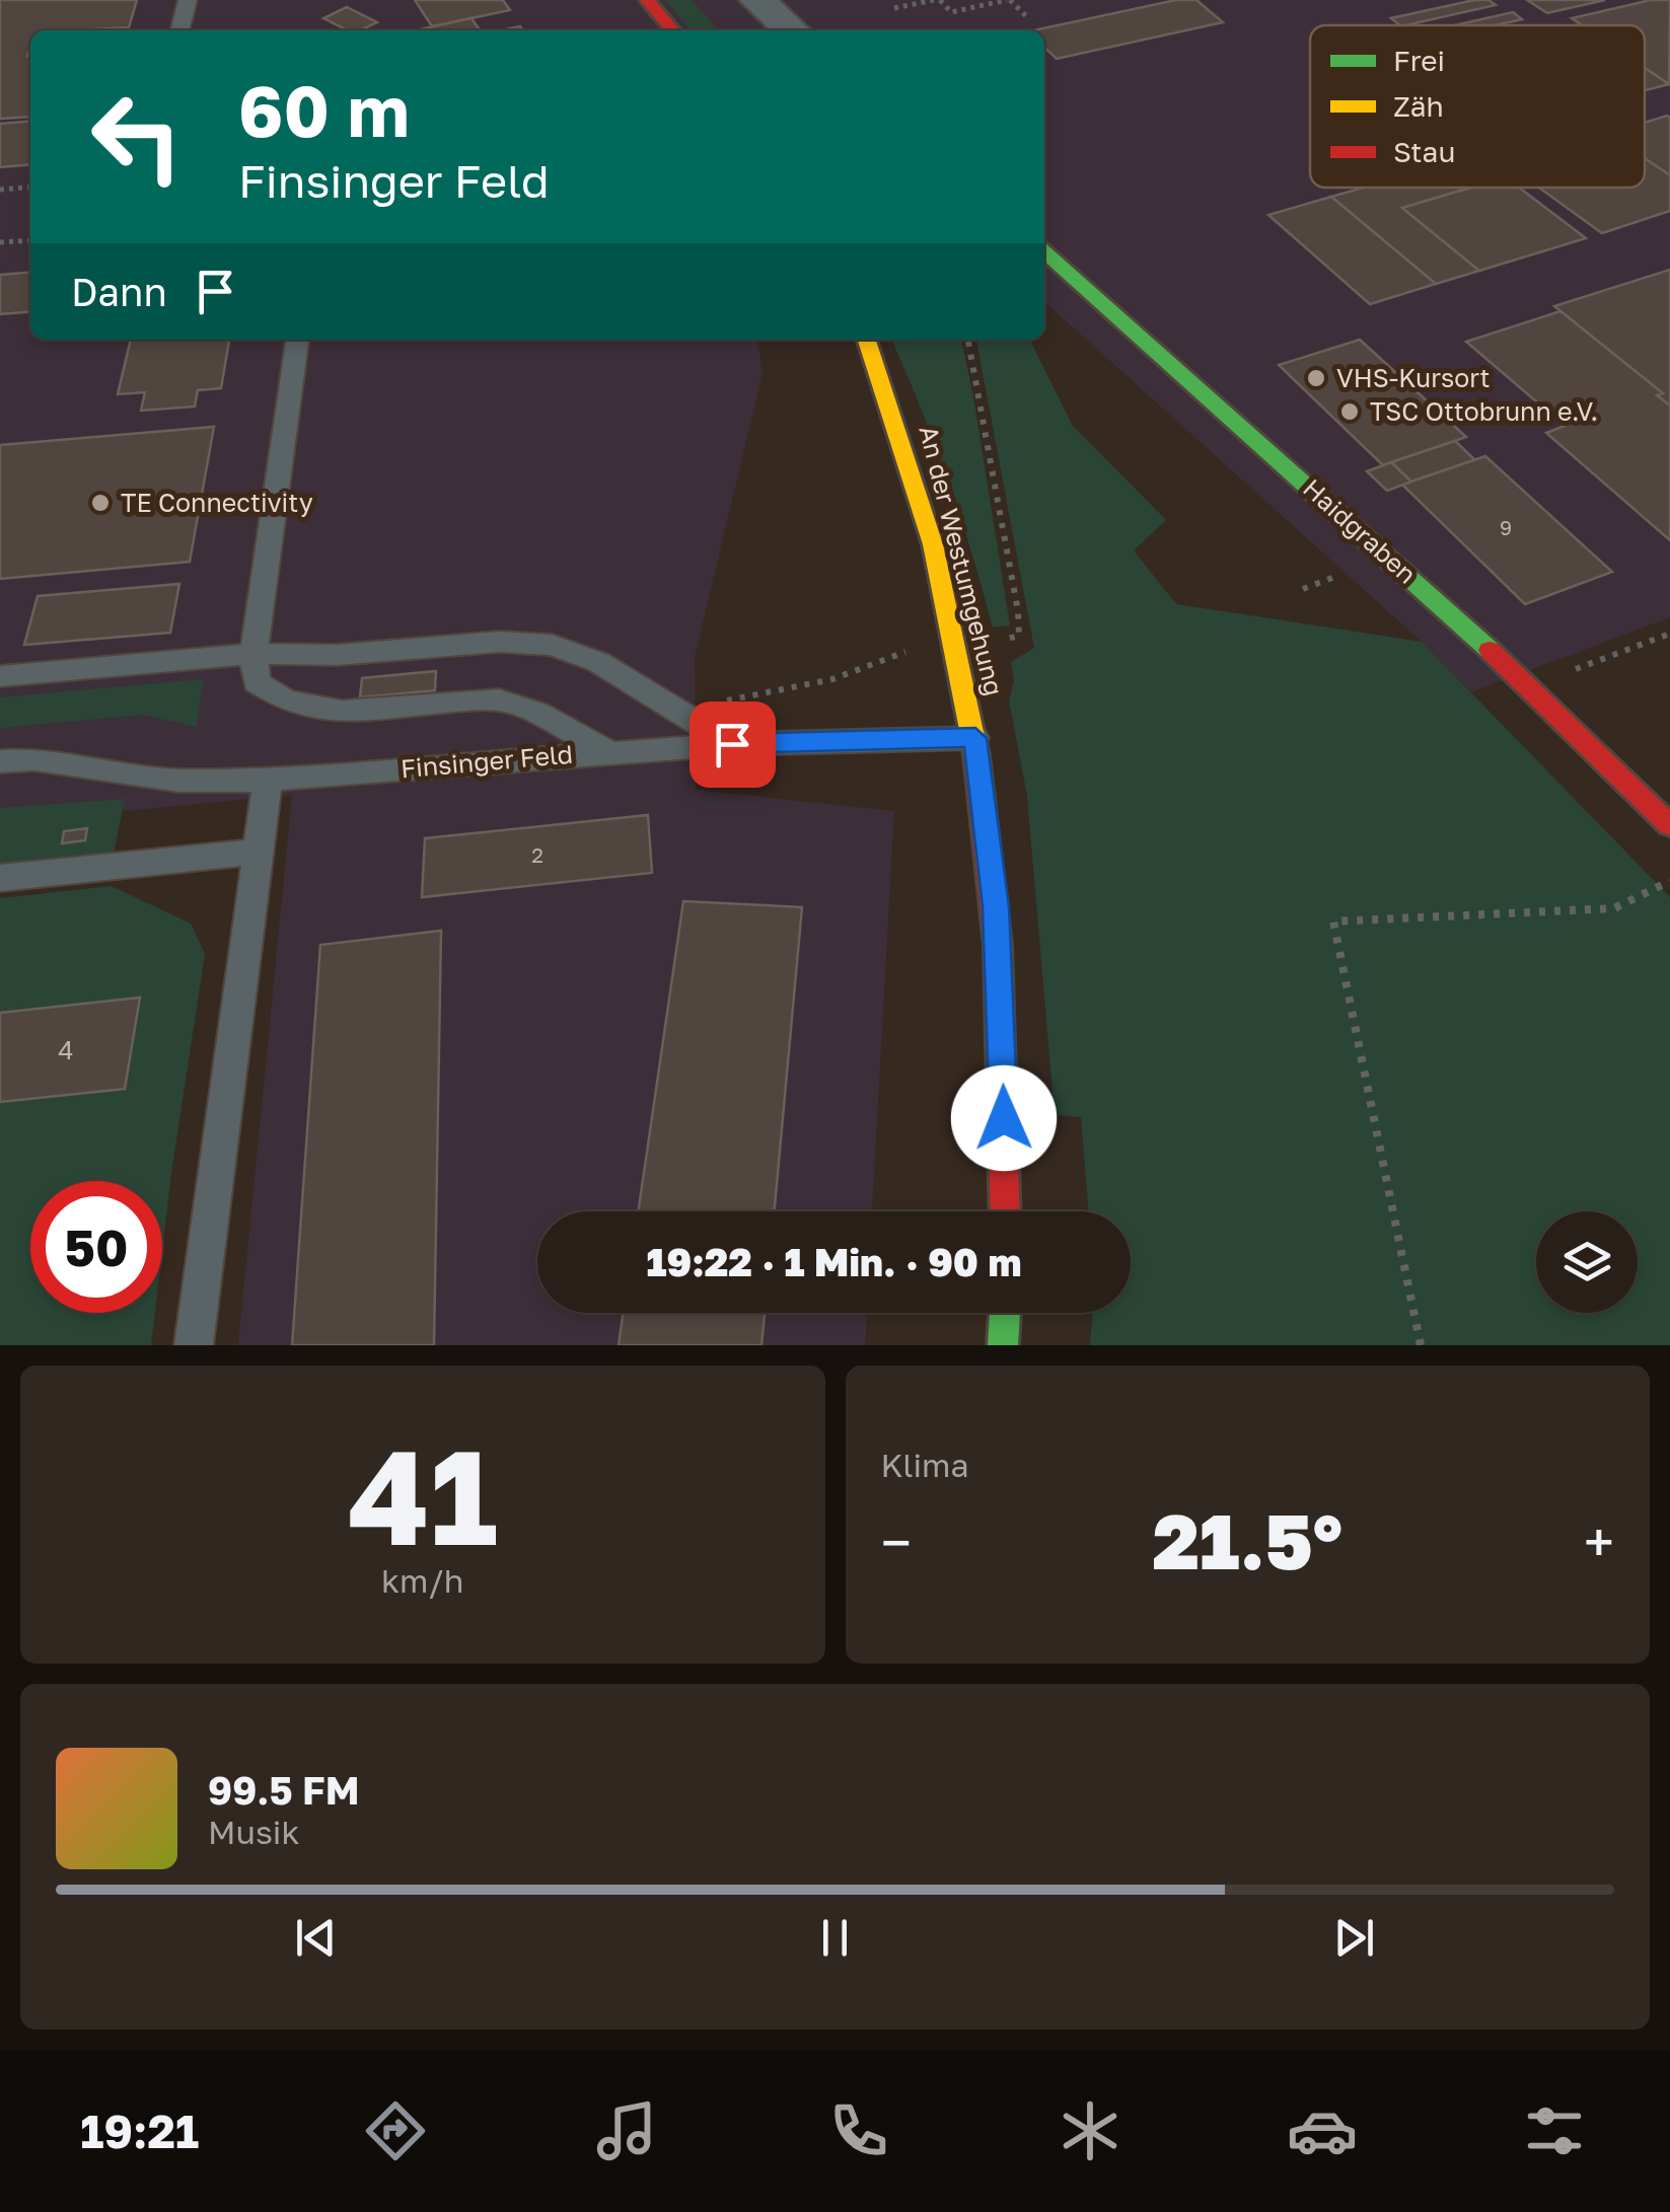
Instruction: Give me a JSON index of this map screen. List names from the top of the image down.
{
  "streets": {
    "main road": ["Haidgraben", "An der Westumgehung"],
    "lane": ["Finsinger Feld"]
  },
  "crossings": [
    ["An der Westumgehung", "Finsinger Feld"]
  ],
  "places": ["VHS-Kursort", "TSC Ottobrunn e.V.", "TE Connectivity"],
  "house_numbers": ["9", "2", "4"],
  "legend": ["Frei", "Zäh", "Stau"],
  "page": {
    "turn": ["60 m", "Finsinger Feld"],
    "then": "Dann",
    "limit": "50",
    "trip": "19:22 · 1 Min. · 90 m",
    "tile": [
      ["41", "km/h"],
      "Klima"
    ],
    "heat": ["−", "21.5°", "+"],
    "song": ["99.5 FM", "Musik"],
    "tabs": "19:21"
  }
}
